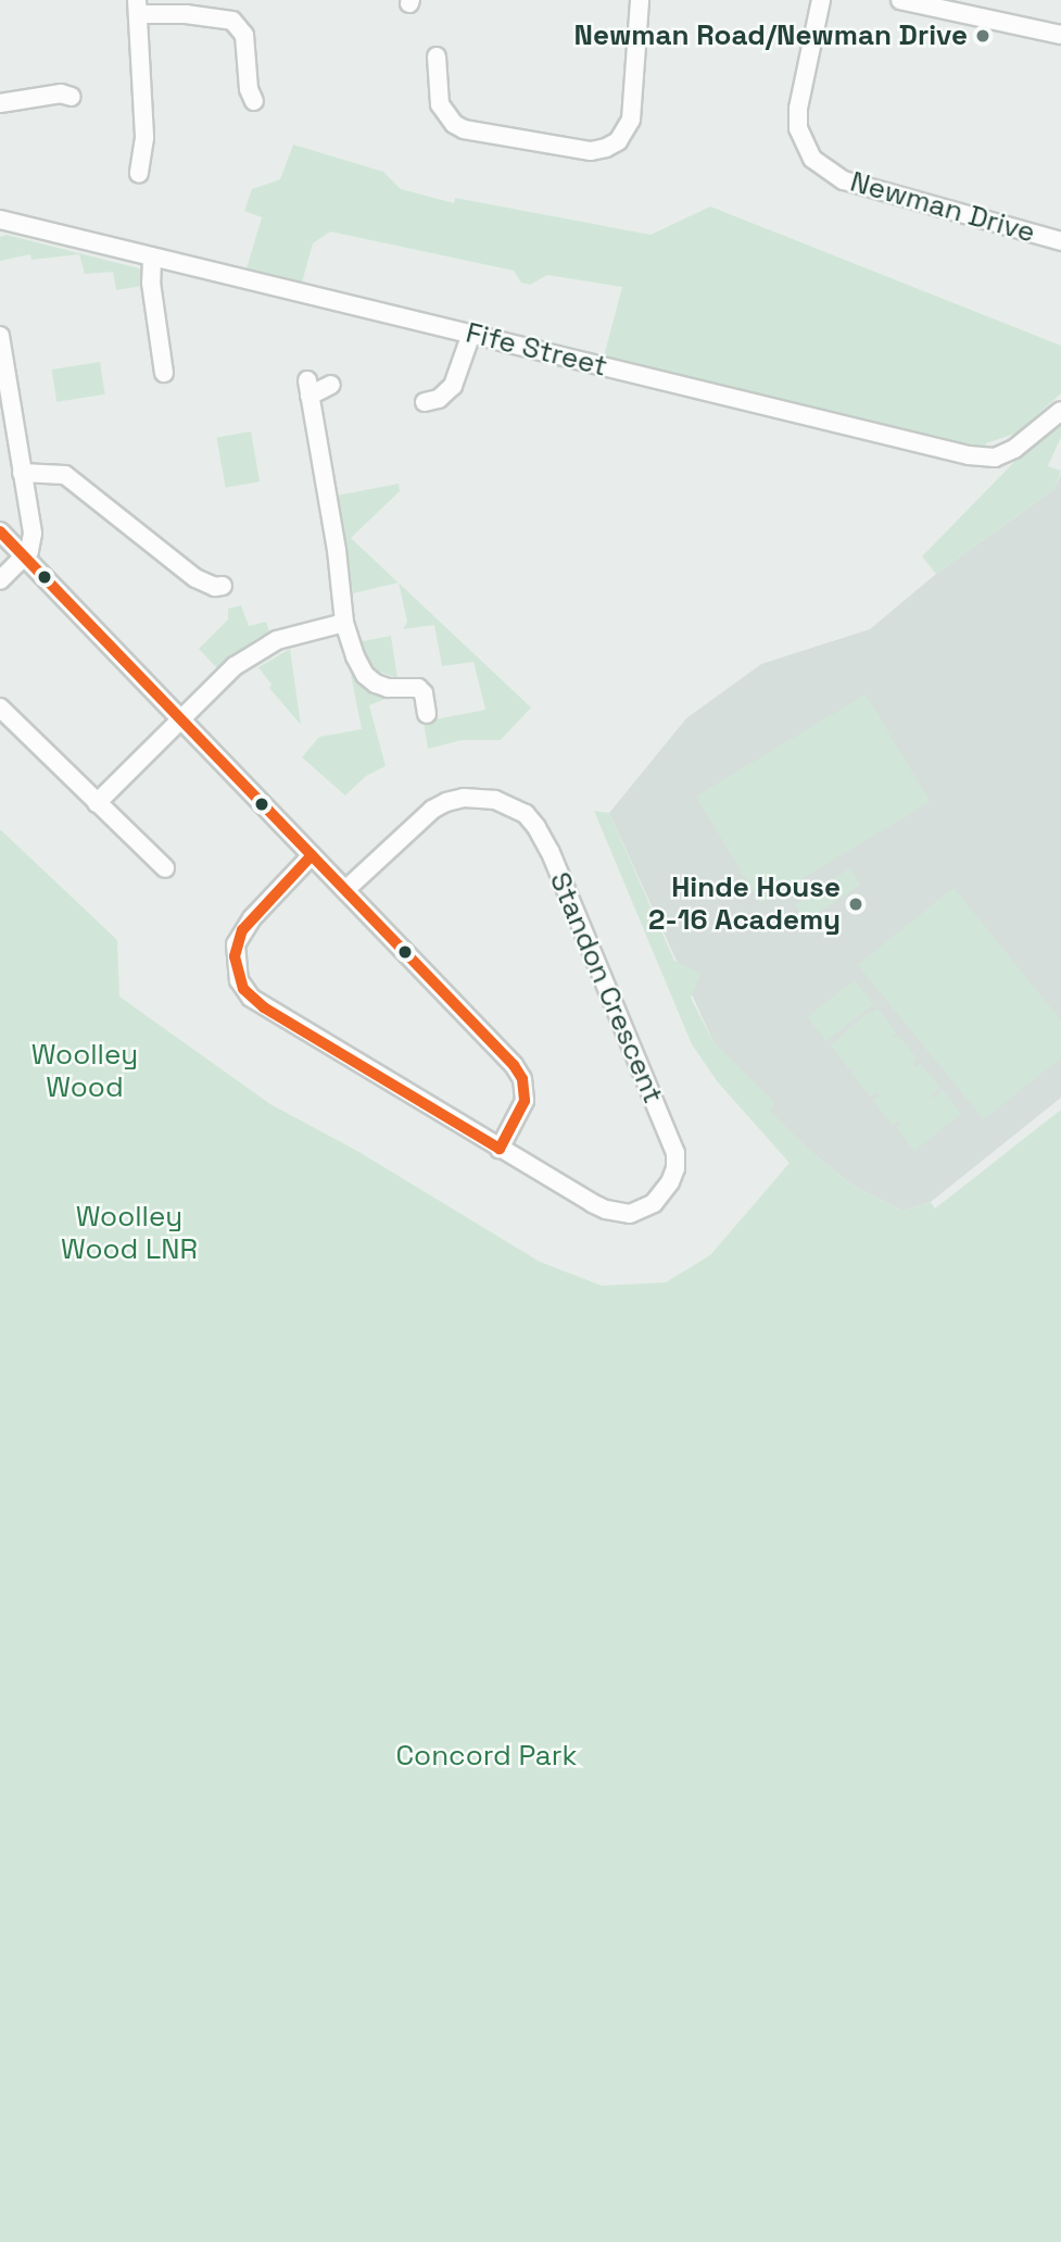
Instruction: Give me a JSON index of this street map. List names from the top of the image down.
{
  "streets": {
    "street": ["Newman Drive", "Fife Street", "Standon Crescent"]
  },
  "parks": ["Woolley Wood", "Woolley Wood LNR", "Concord Park"],
  "places": ["Newman Road/Newman Drive", "Hinde House 2-16 Academy"]
}
